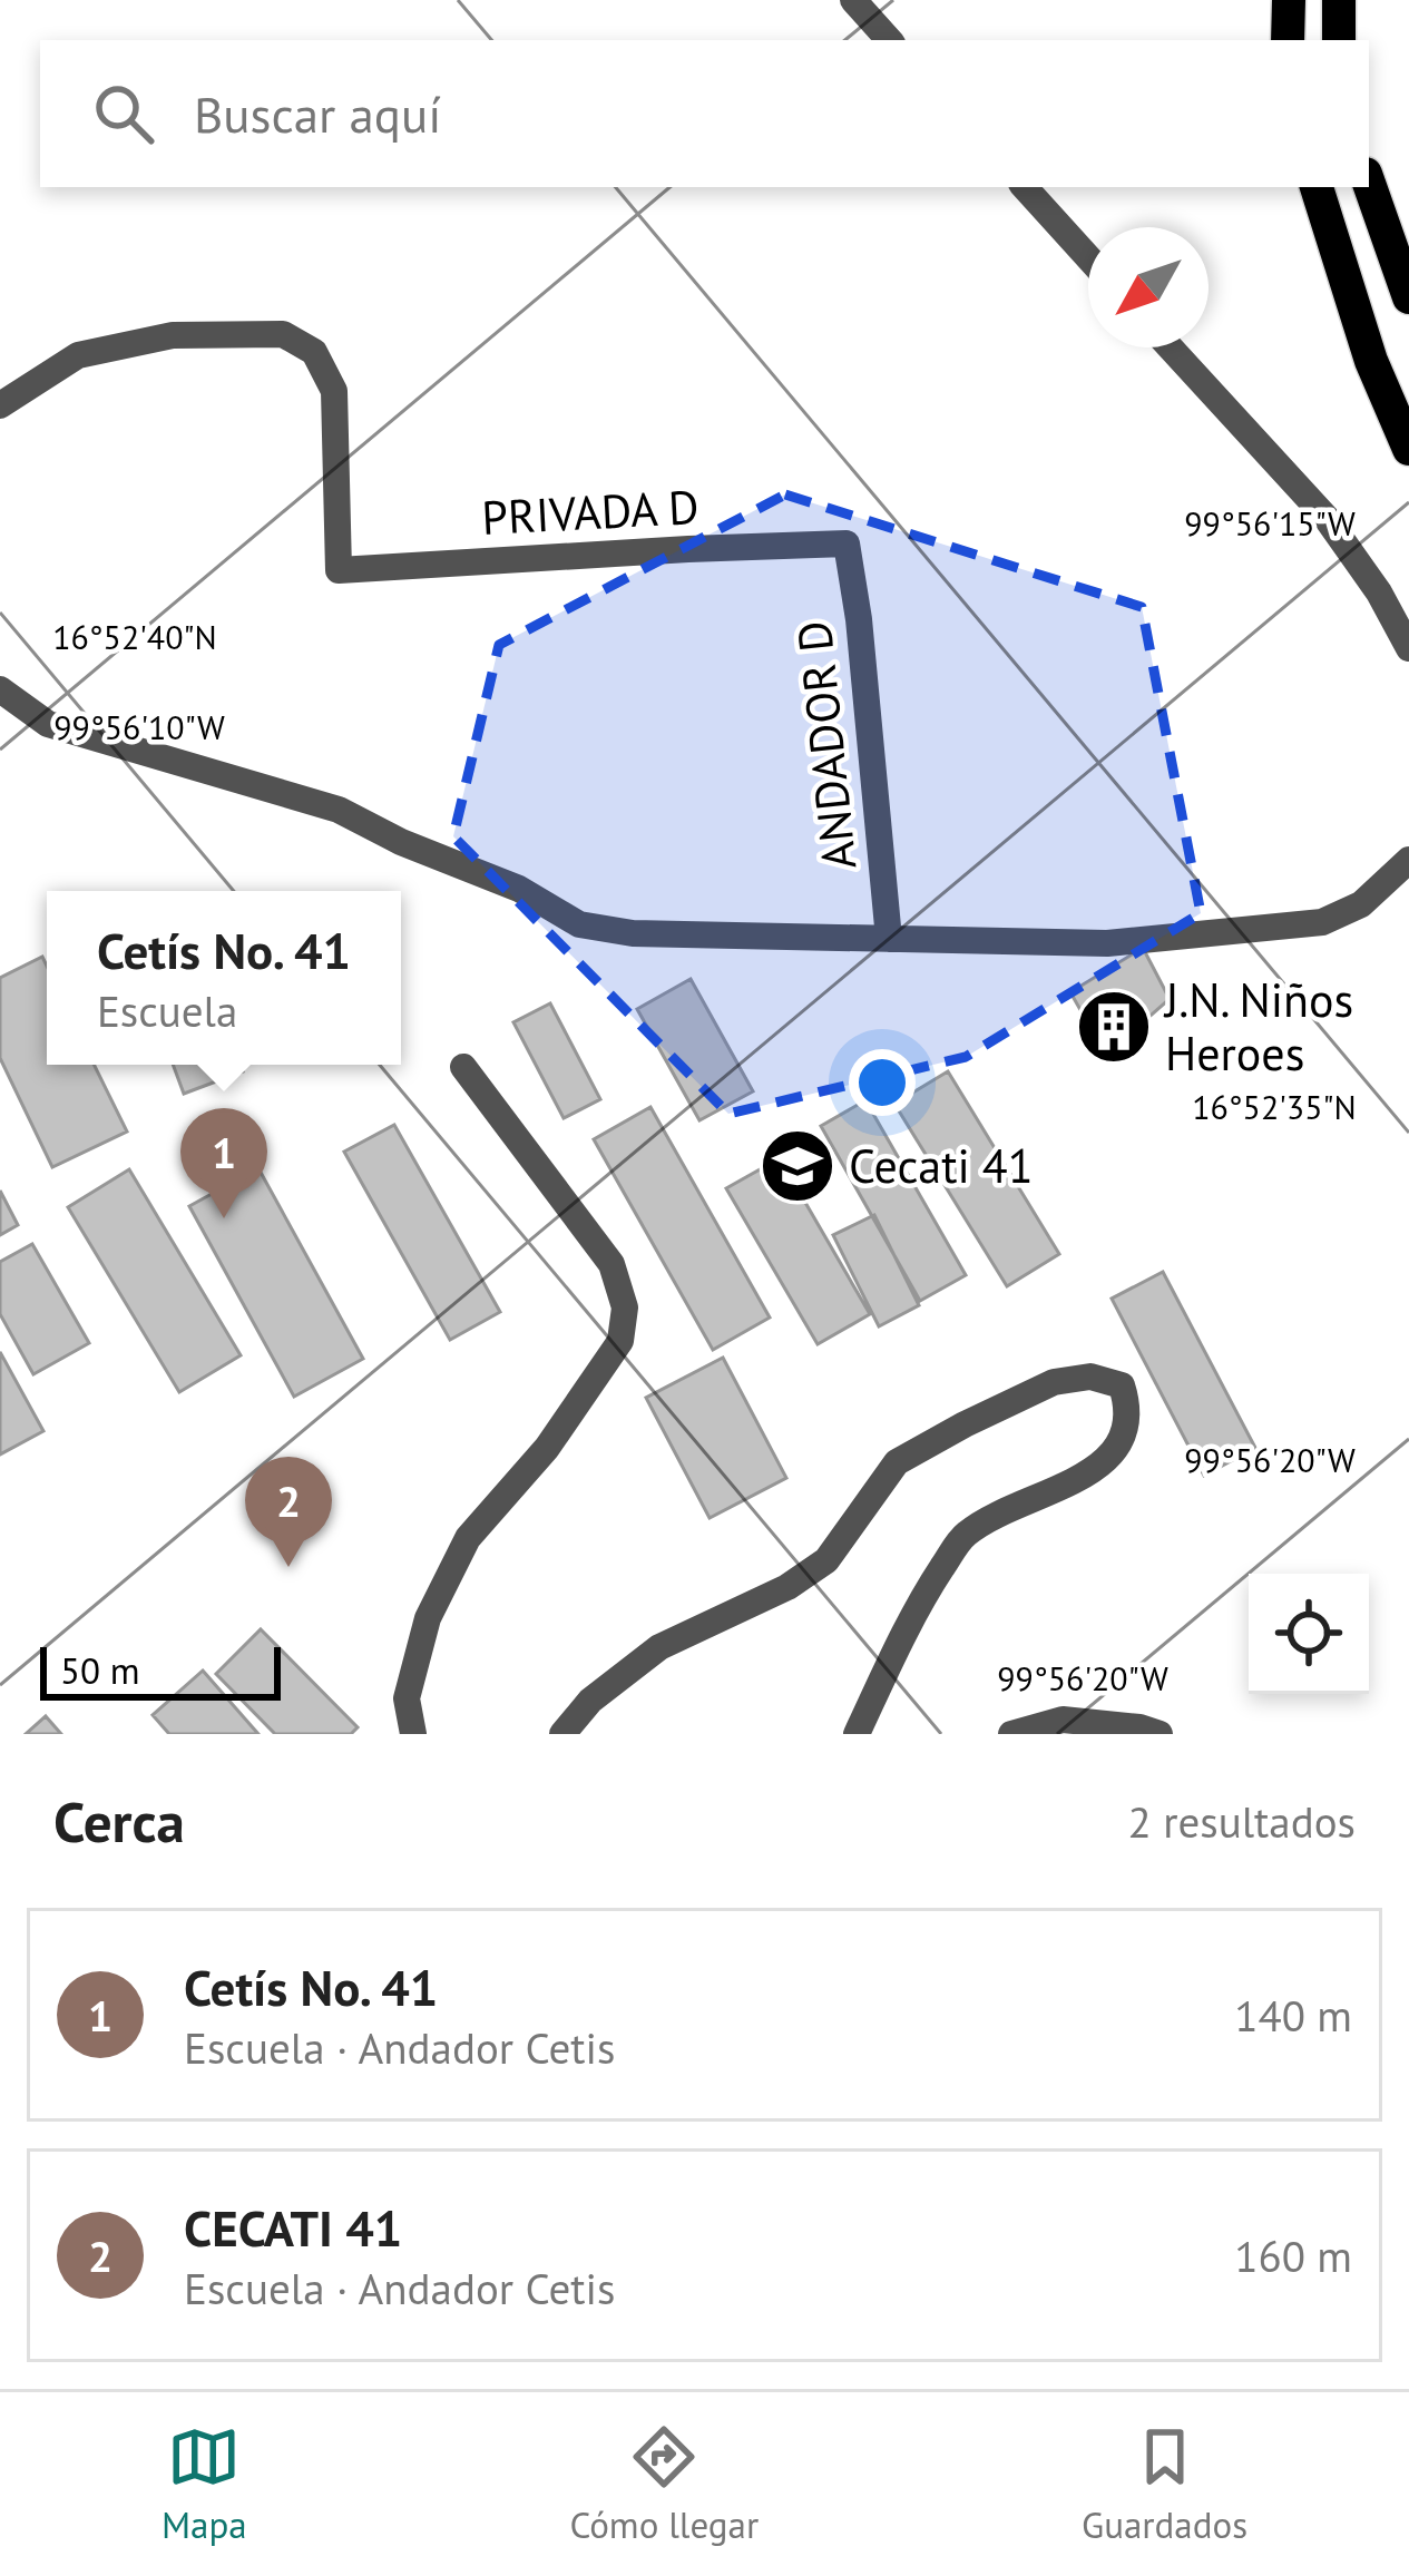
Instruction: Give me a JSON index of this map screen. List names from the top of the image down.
{
  "streets": {
    "street": ["PRIVADA D", "ANDADOR D"]
  },
  "crossings": [
    ["PRIVADA D", "ANDADOR D"]
  ],
  "places": {
    "building": ["J.N. Niños Heroes"],
    "school or university": ["Cecati 41"]
  },
  "scale_bar": "50 m",
  "north": "bottom left",
  "page": {
    "search": "Buscar aquí",
    "popup": ["Cetís No. 41", "Escuela"],
    "pins": ["1", "2"],
    "scale": "50 m",
    "heading": ["Cerca", "2 resultados"],
    "list": [
      {
        "mark": "1",
        "name": "Cetís No. 41",
        "note": "Escuela · Andador Cetis",
        "value": "140 m"
      },
      {
        "mark": "2",
        "name": "CECATI 41",
        "note": "Escuela · Andador Cetis",
        "value": "160 m"
      }
    ],
    "nav": ["Mapa", "Cómo llegar", "Guardados"]
  },
  "coordinates": [
    "99°56'15\"W",
    "16°52'40\"N",
    "99°56'10\"W",
    "16°52'35\"N",
    "99°56'20\"W"
  ]
}
